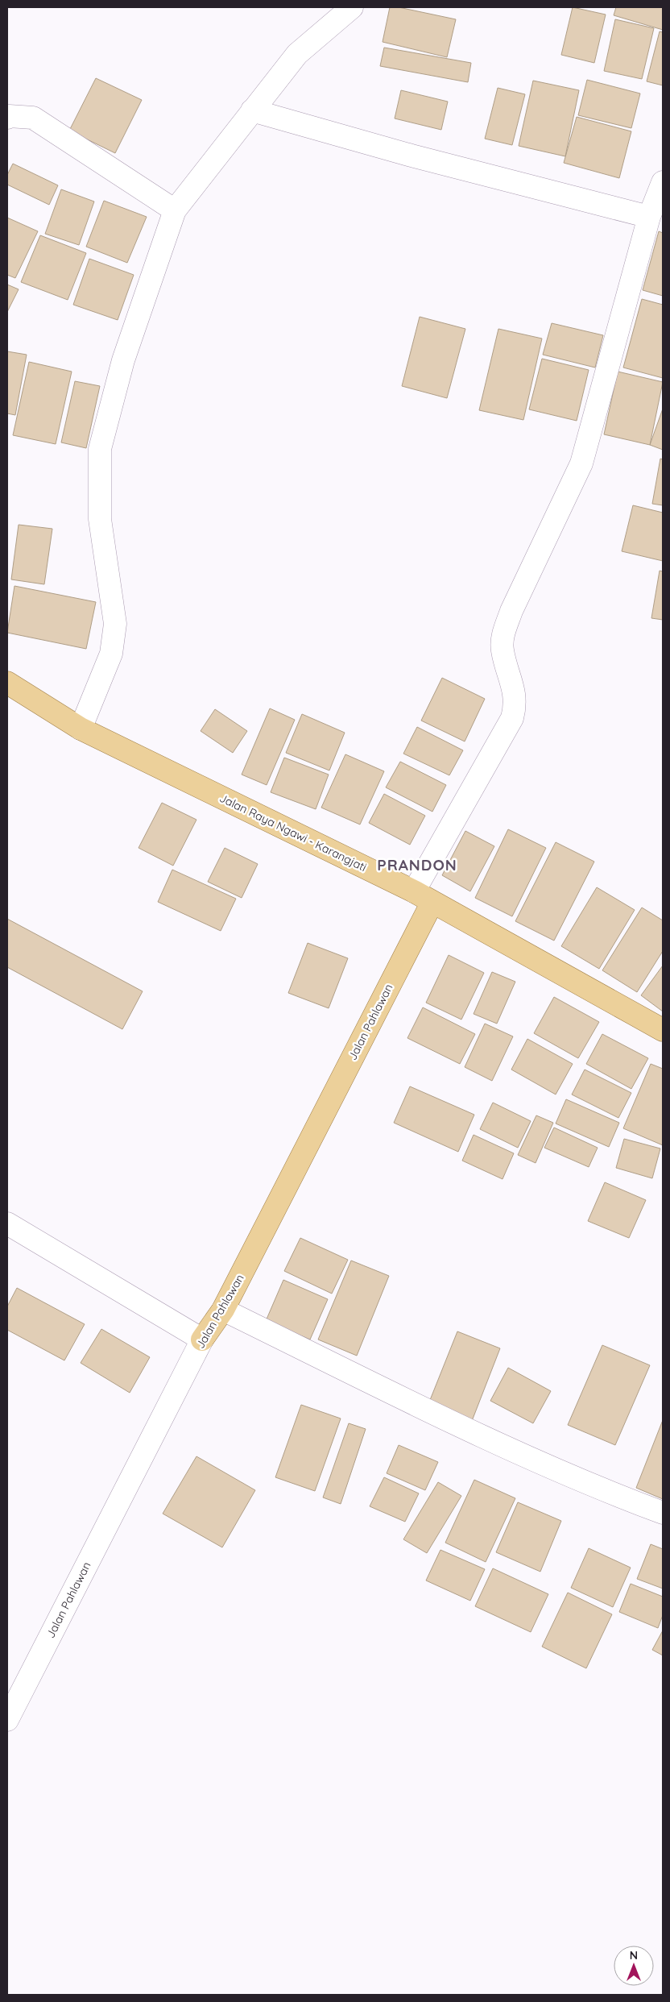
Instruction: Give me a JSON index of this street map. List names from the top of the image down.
{
  "streets": {
    "main road": ["Jalan Raya Ngawi - Karangjati", "Jalan Pahlawan"]
  },
  "crossings": [
    ["Jalan Raya Ngawi - Karangjati", "Jalan Pahlawan"]
  ],
  "districts": ["PRANDON"],
  "north": "top"
}
